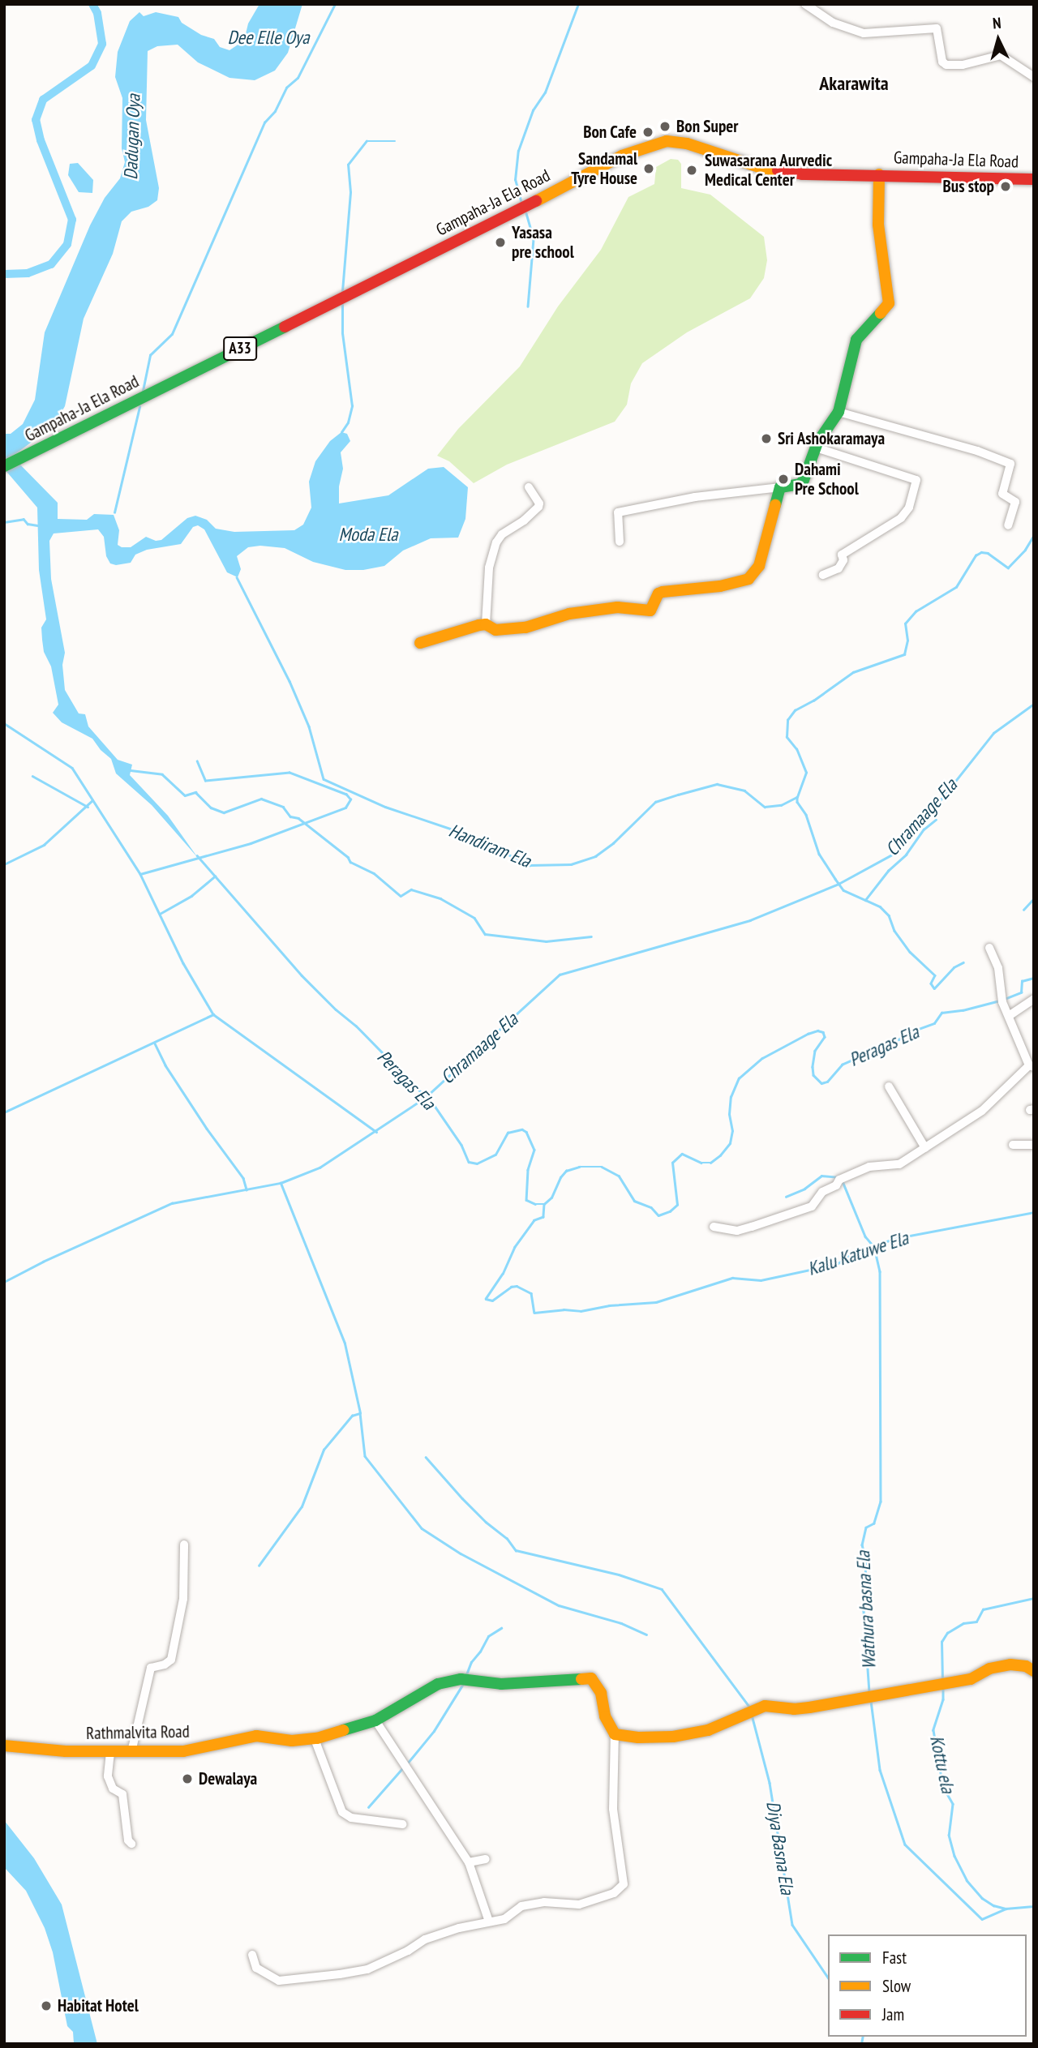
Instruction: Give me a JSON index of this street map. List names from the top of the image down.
{
  "streets": {
    "main road": ["Gampaha-Ja Ela Road", "A33", "Rathmalvita Road"]
  },
  "districts": ["Akarawita"],
  "water": [
    "Dee Elle Oya",
    "Dadugan Oya",
    "Moda Ela",
    "Chramaage Ela",
    "Handiram Ela",
    "Peragas Ela",
    "Kalu Katuwe Ela",
    "Wathura basna Ela",
    "Kottu ela",
    "Diya Basna Ela"
  ],
  "places": [
    "Bon Super",
    "Bon Cafe",
    "Sandamal Tyre House",
    "Suwasarana Aurvedic Medical Center",
    "Bus stop",
    "Yasasa pre school",
    "Sri Ashokaramaya",
    "Dahami Pre School",
    "Dewalaya",
    "Habitat Hotel"
  ],
  "legend": ["Fast", "Slow", "Jam"],
  "north": "top"
}
